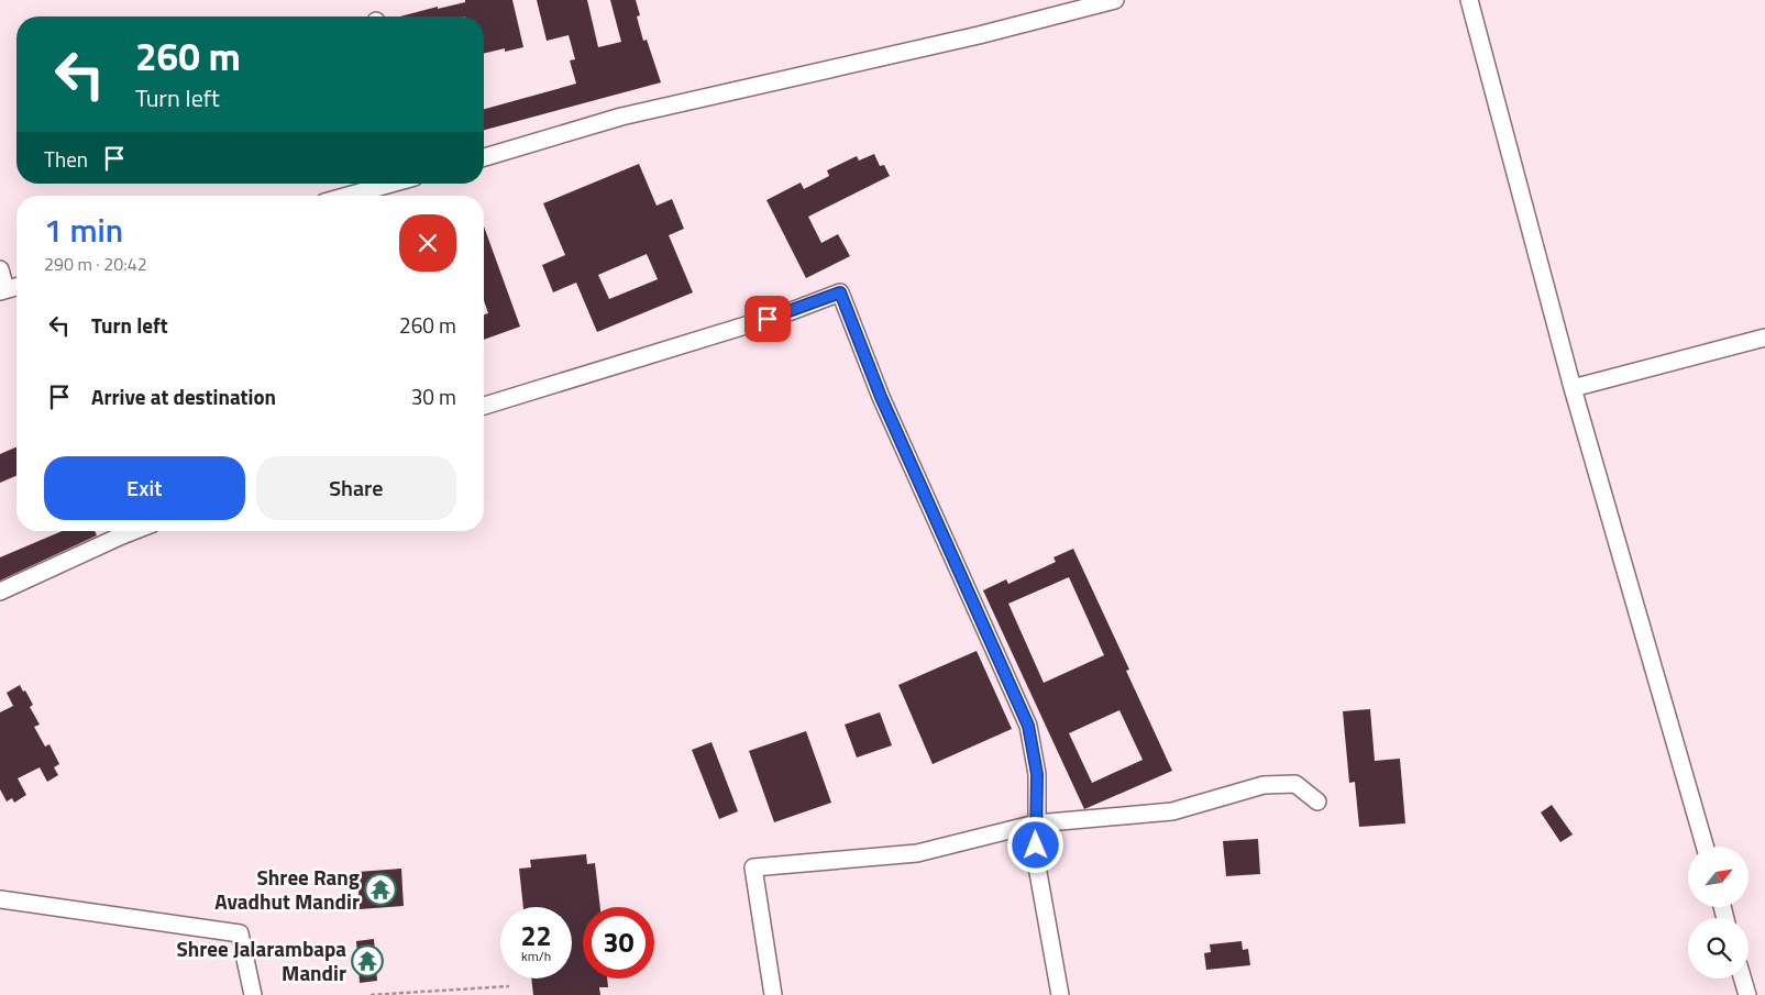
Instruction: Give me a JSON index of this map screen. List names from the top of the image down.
{
  "places": {
    "temple": ["Shree Rang Avadhut Mandir", "Shree Jalarambapa Mandir"]
  },
  "north": "top right",
  "page": {
    "turn": ["260 m", "Turn left"],
    "then": "Then",
    "heading": ["1 min", "290 m · 20:42"],
    "list": [
      {
        "name": "Turn left",
        "value": "260 m"
      },
      {
        "name": "Arrive at destination",
        "value": "30 m"
      }
    ],
    "buttons": ["Exit", "Share"],
    "speed": "22 km/h",
    "limit": "30"
  }
}
